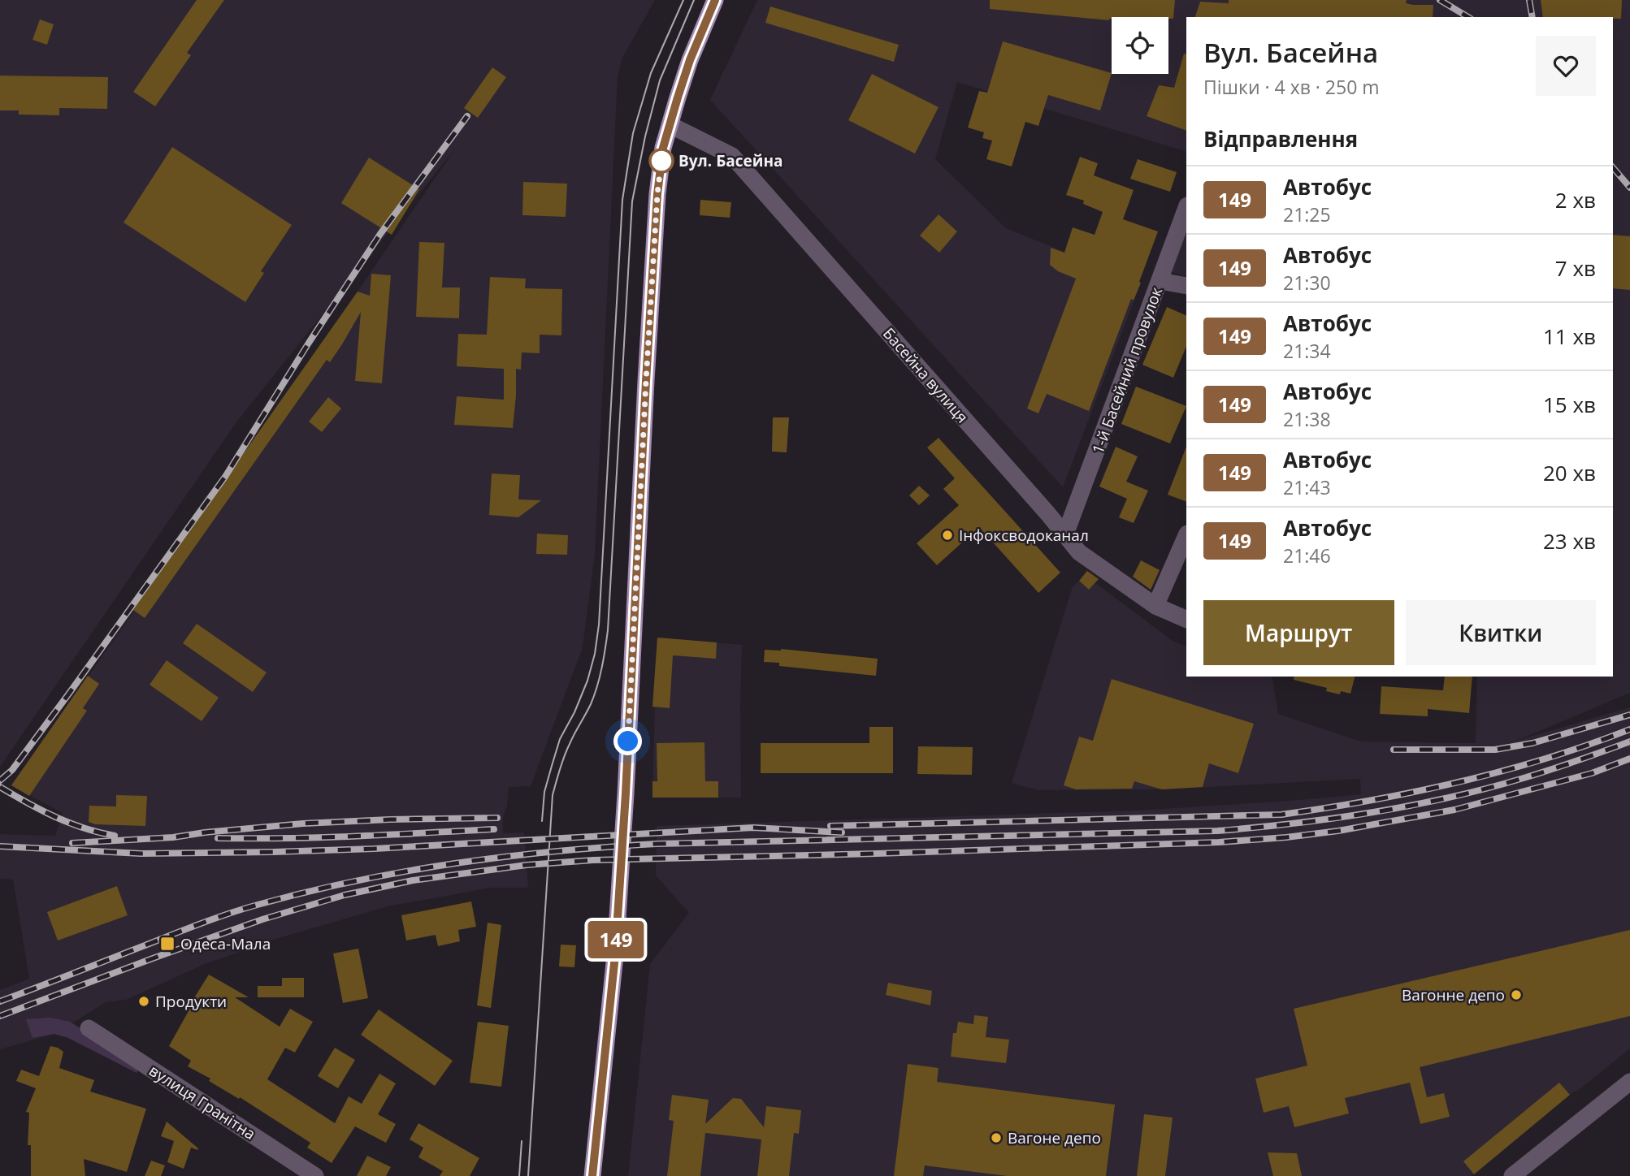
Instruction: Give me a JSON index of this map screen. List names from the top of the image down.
{
  "streets": {
    "street": ["1-й Басейний провулок", "Басейна вулиця", "вулиця Гранітна"]
  },
  "crossings": [
    ["1-й Басейний провулок", "Басейна вулиця"]
  ],
  "places": {
    "other": [
      "Вул. Басейна",
      "Інфоксводоканал",
      "Вагонне депо",
      "Продукти",
      "Вагоне депо"
    ],
    "transit": ["Одеса-Мала"]
  },
  "lines": ["bus line 149"],
  "page": {
    "on_map": "149",
    "heading": [
      ["Вул. Басейна", "Пішки · 4 хв · 250 m"],
      "Відправлення"
    ],
    "list": [
      {
        "mark": "149",
        "name": "Автобус",
        "note": "21:25",
        "value": "2 хв"
      },
      {
        "mark": "149",
        "name": "Автобус",
        "note": "21:30",
        "value": "7 хв"
      },
      {
        "mark": "149",
        "name": "Автобус",
        "note": "21:34",
        "value": "11 хв"
      },
      {
        "mark": "149",
        "name": "Автобус",
        "note": "21:38",
        "value": "15 хв"
      },
      {
        "mark": "149",
        "name": "Автобус",
        "note": "21:43",
        "value": "20 хв"
      },
      {
        "mark": "149",
        "name": "Автобус",
        "note": "21:46",
        "value": "23 хв"
      }
    ],
    "buttons": ["Маршрут", "Квитки"]
  }
}
